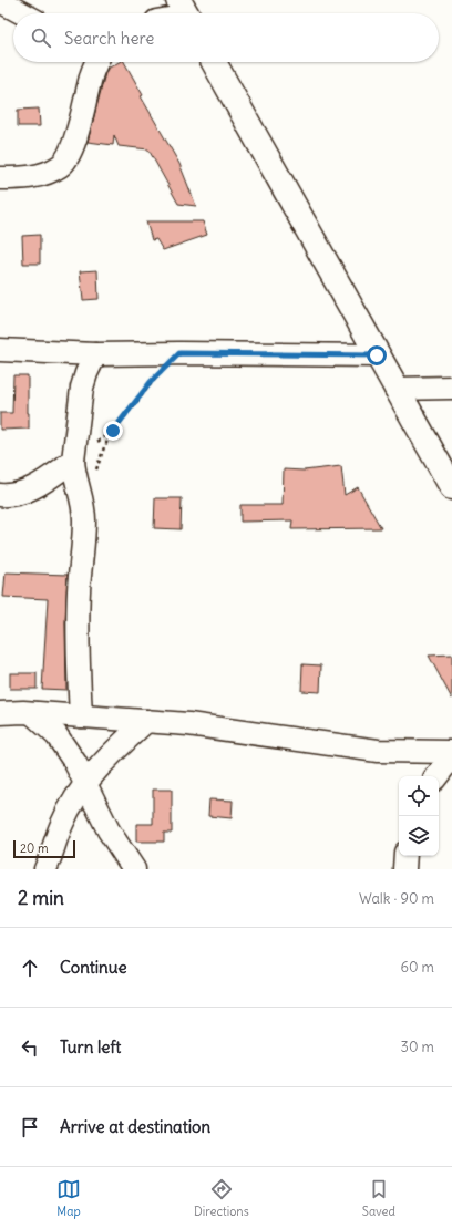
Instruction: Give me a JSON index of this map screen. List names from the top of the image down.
{
  "scale_bar": "20 m",
  "page": {
    "search": "Search here",
    "scale": "20 m",
    "heading": ["2 min", "Walk · 90 m"],
    "list": [
      ["Continue", "60 m"],
      ["Turn left", "30 m"],
      "Arrive at destination"
    ],
    "nav": ["Map", "Directions", "Saved"]
  }
}
